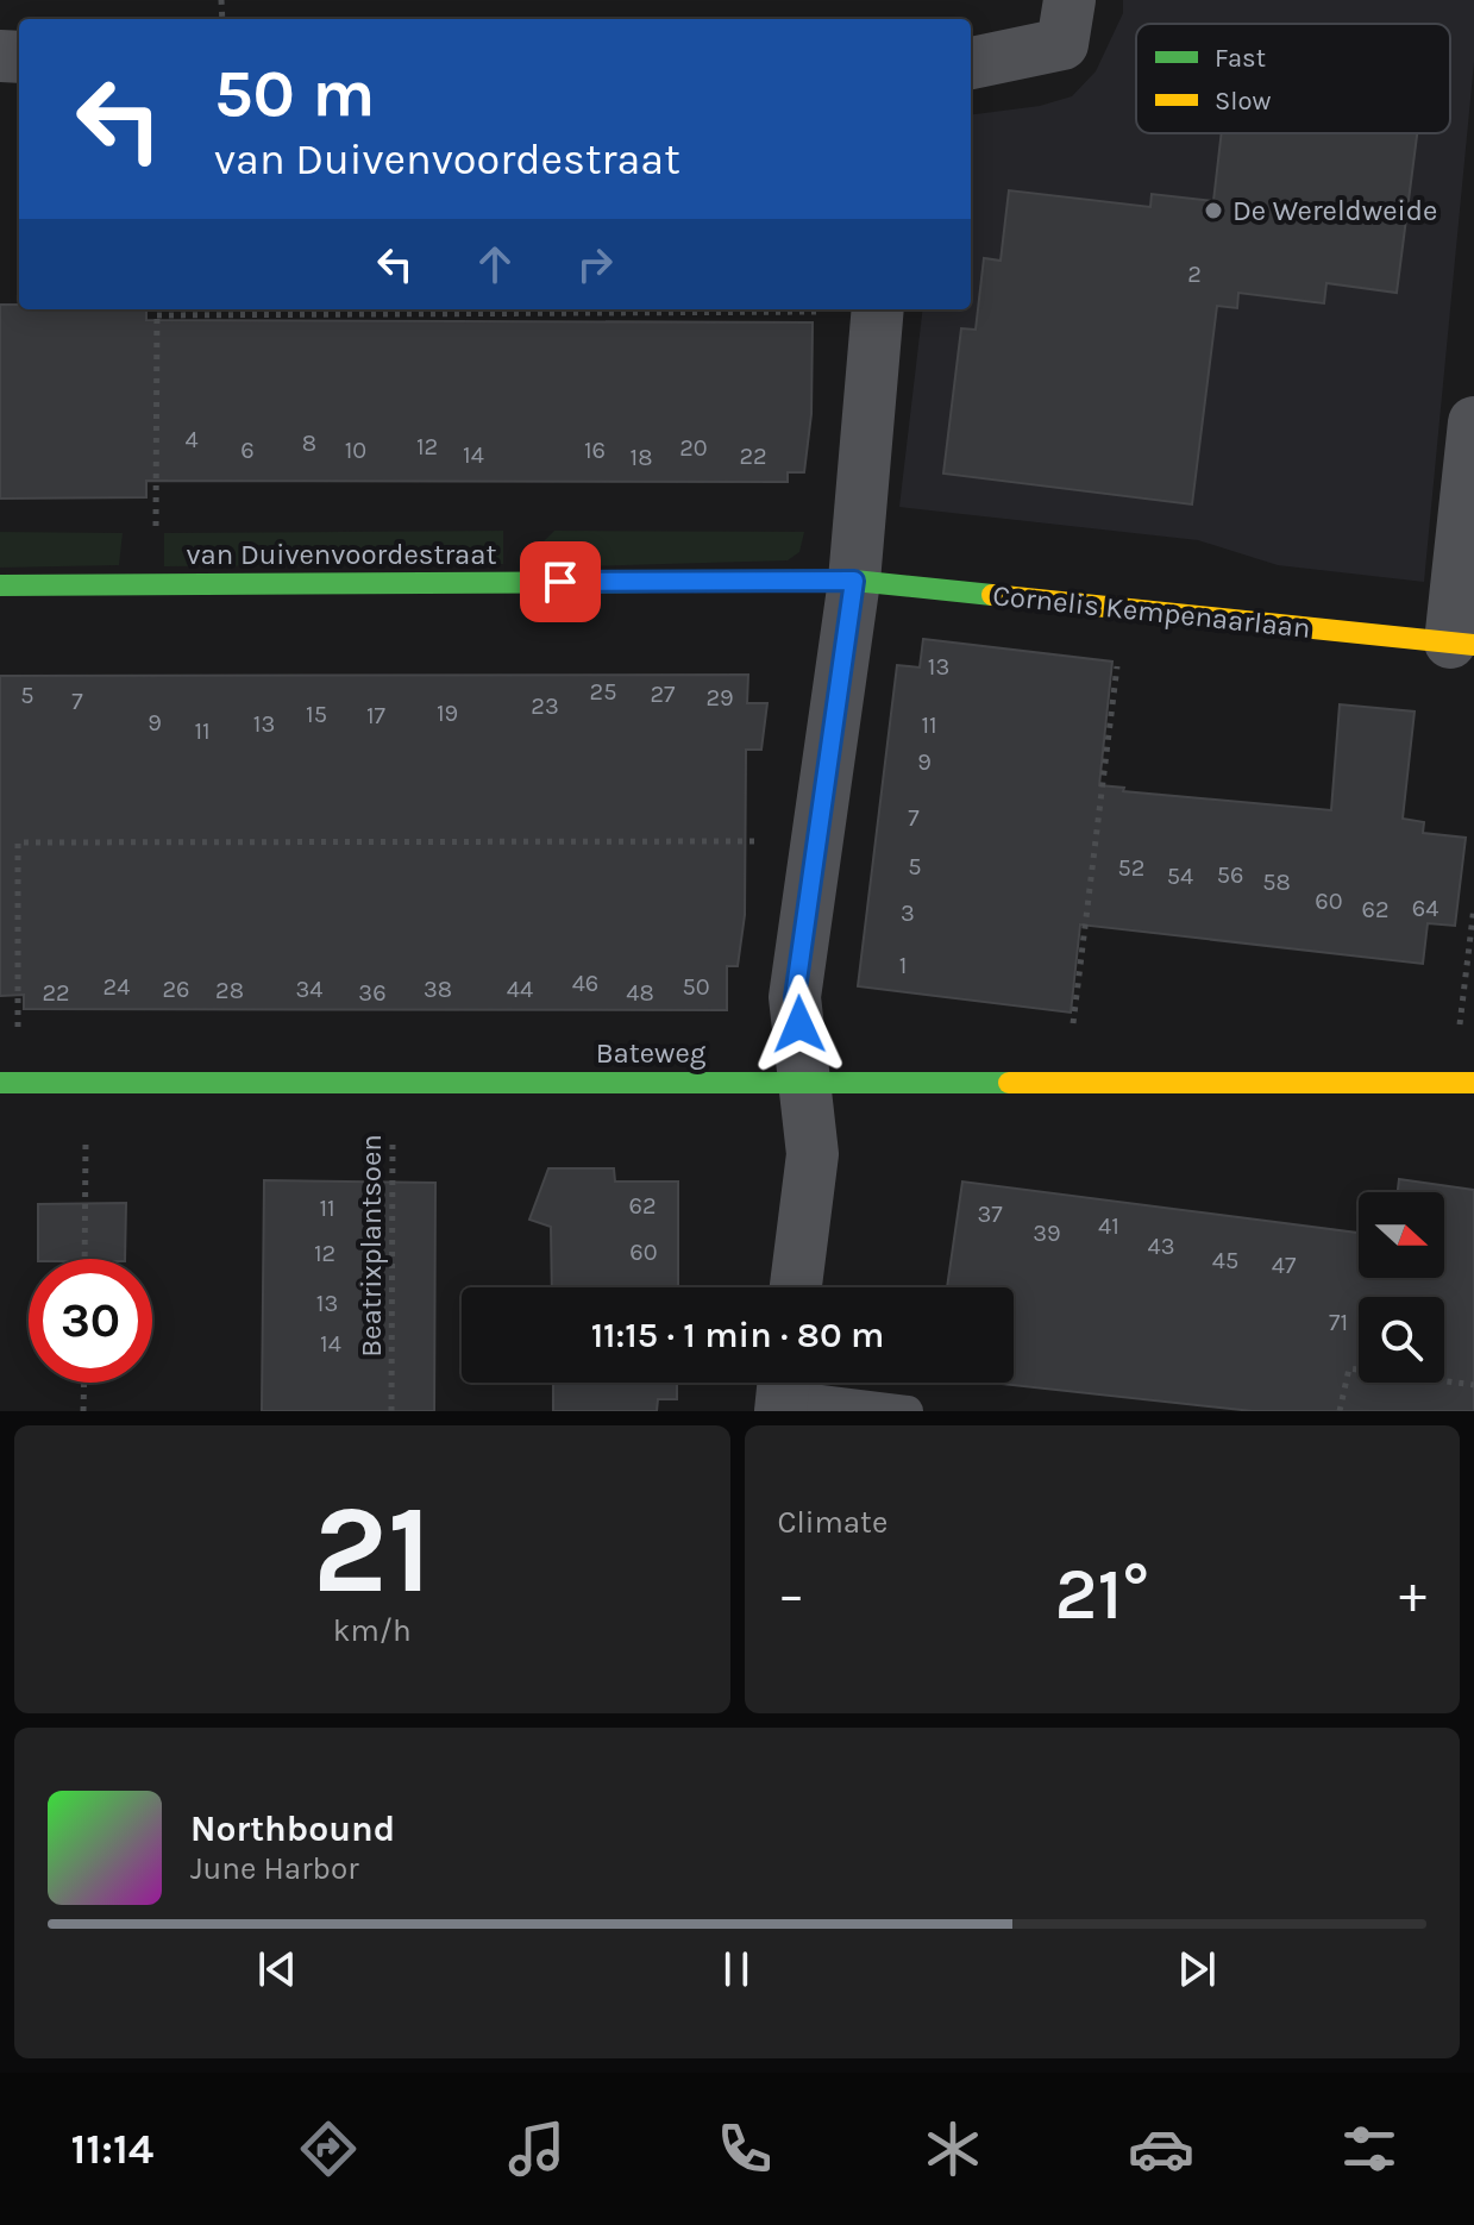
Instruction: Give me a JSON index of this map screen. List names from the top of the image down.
{
  "streets": {
    "street": ["van Duivenvoordestraat", "Cornelis Kempenaarlaan", "Bateweg"],
    "path": ["Beatrixplantsoen"]
  },
  "crossings": [
    ["van Duivenvoordestraat", "Cornelis Kempenaarlaan"],
    ["Bateweg", "Beatrixplantsoen"]
  ],
  "places": ["De Wereldweide"],
  "house_numbers": [
    "2",
    "4",
    "8",
    "12",
    "20",
    "6",
    "10",
    "16",
    "14",
    "22",
    "18",
    "13",
    "25",
    "27",
    "5",
    "29",
    "7",
    "23",
    "19",
    "15",
    "17",
    "9",
    "13",
    "11",
    "11",
    "9",
    "7",
    "5",
    "52",
    "56",
    "54",
    "58",
    "60",
    "64",
    "62",
    "3",
    "1",
    "46",
    "24",
    "50",
    "26",
    "34",
    "38",
    "44",
    "28",
    "22",
    "36",
    "48",
    "62",
    "11",
    "37",
    "41",
    "39",
    "43",
    "60",
    "12",
    "45",
    "47",
    "13",
    "71",
    "14"
  ],
  "legend": ["Fast", "Slow"],
  "north": "right",
  "page": {
    "turn": ["50 m", "van Duivenvoordestraat"],
    "limit": "30",
    "trip": "11:15 · 1 min · 80 m",
    "tile": [
      ["21", "km/h"],
      "Climate"
    ],
    "heat": ["−", "21°", "+"],
    "song": ["Northbound", "June Harbor"],
    "tabs": "11:14"
  }
}
